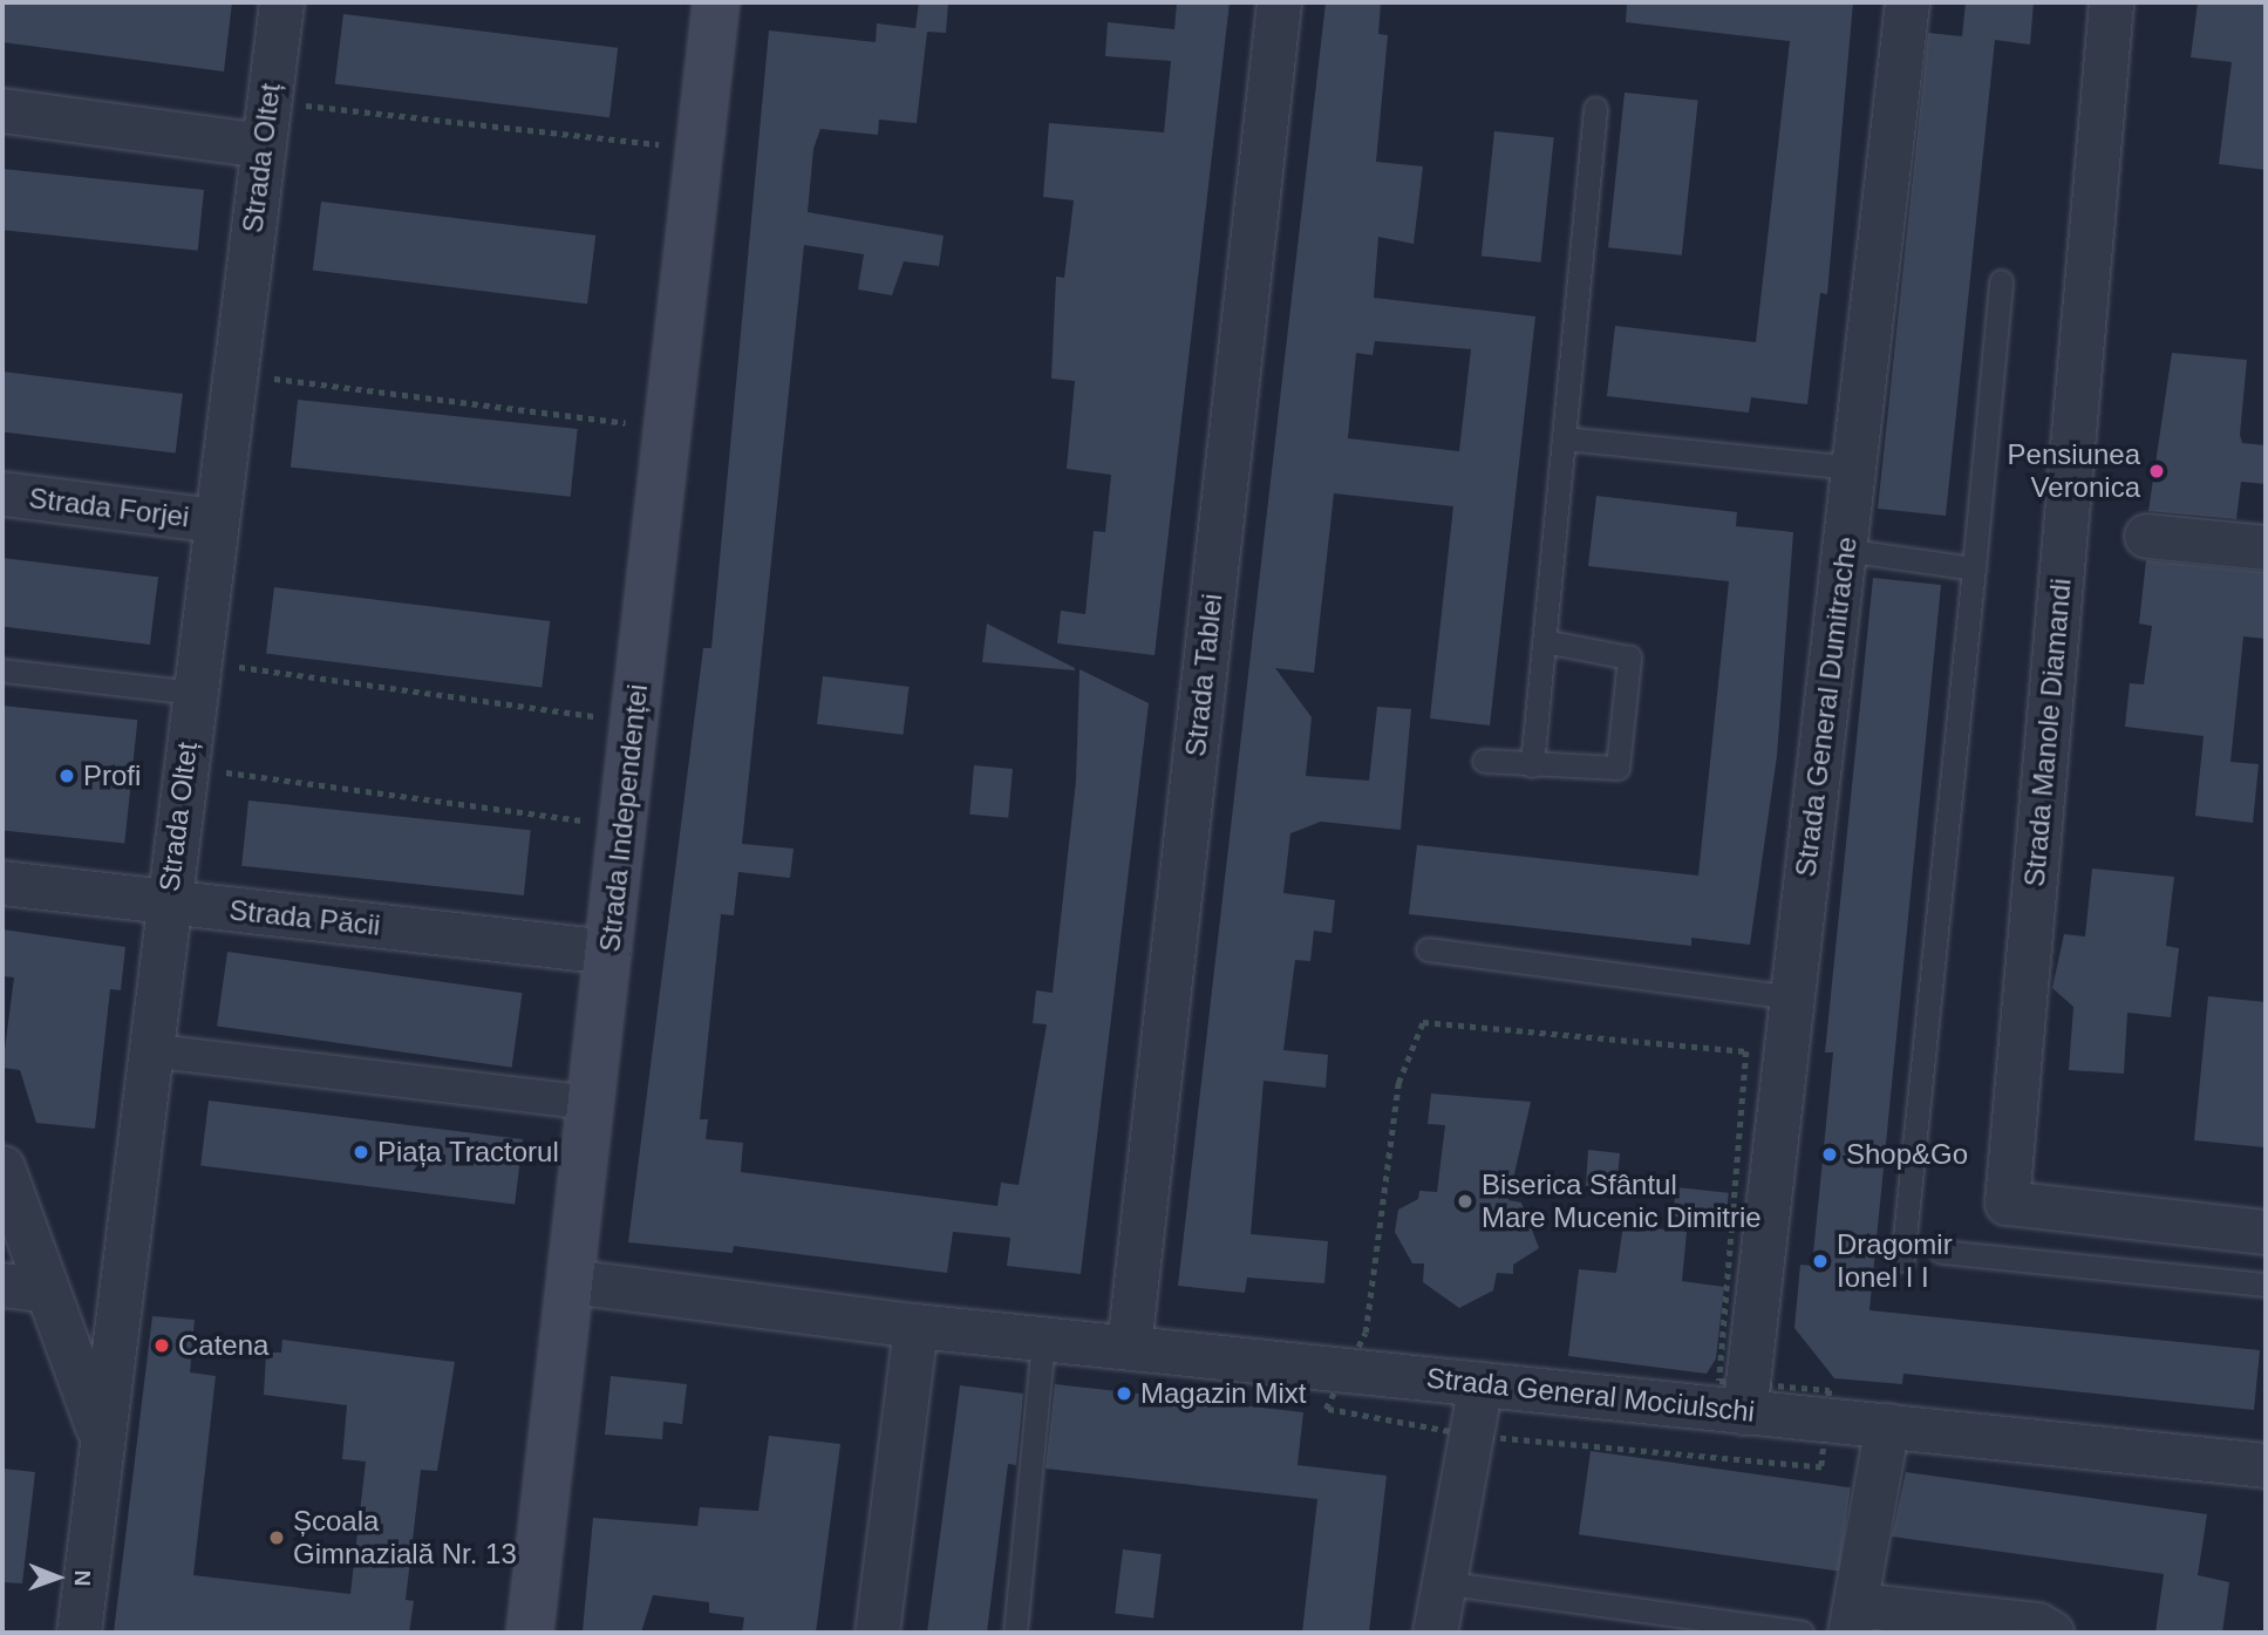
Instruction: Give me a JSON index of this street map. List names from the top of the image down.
{
  "streets": {
    "main road": ["Strada Independenței"],
    "street": [
      "Strada Olteț",
      "Strada Forjei",
      "Strada Tablei",
      "Strada General Dumitrache",
      "Strada Manole Diamandi",
      "Strada Păcii",
      "Strada General Mociulschi"
    ]
  },
  "crossings": [
    ["Strada Olteț", "Strada Forjei"],
    ["Strada Olteț", "Strada Păcii"],
    ["Strada Tablei", "Strada General Mociulschi"],
    ["Strada General Dumitrache", "Strada General Mociulschi"],
    ["Strada Independenței", "Strada Păcii"],
    ["Strada Independenței", "Strada General Mociulschi"]
  ],
  "places": [
    "Pensiunea Veronica",
    "Profi",
    "Piața Tractorul",
    "Shop&Go",
    "Biserica Sfântul Mare Mucenic Dimitrie",
    "Dragomir Ionel I I",
    "Catena",
    "Magazin Mixt",
    "Școala Gimnazială Nr. 13"
  ],
  "north": "right"
}
